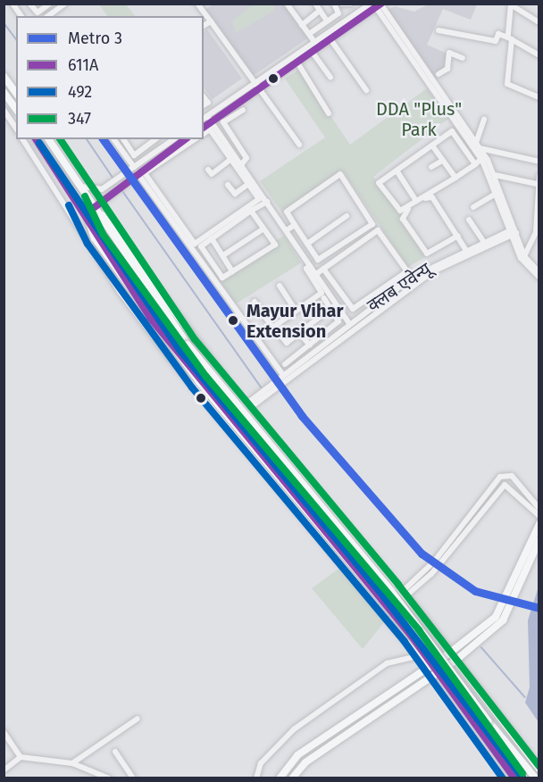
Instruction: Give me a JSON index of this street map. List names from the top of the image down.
{
  "streets": {
    "street": ["क्लब एवेन्यू"]
  },
  "parks": ["DDA \"Plus\" Park"],
  "places": ["Mayur Vihar Extension"],
  "lines": [
    "transit line 611A",
    "metro line 3",
    "transit line 347",
    "transit line 492"
  ],
  "legend": [
    "Metro 3",
    "611A",
    "492",
    "347"
  ]
}
